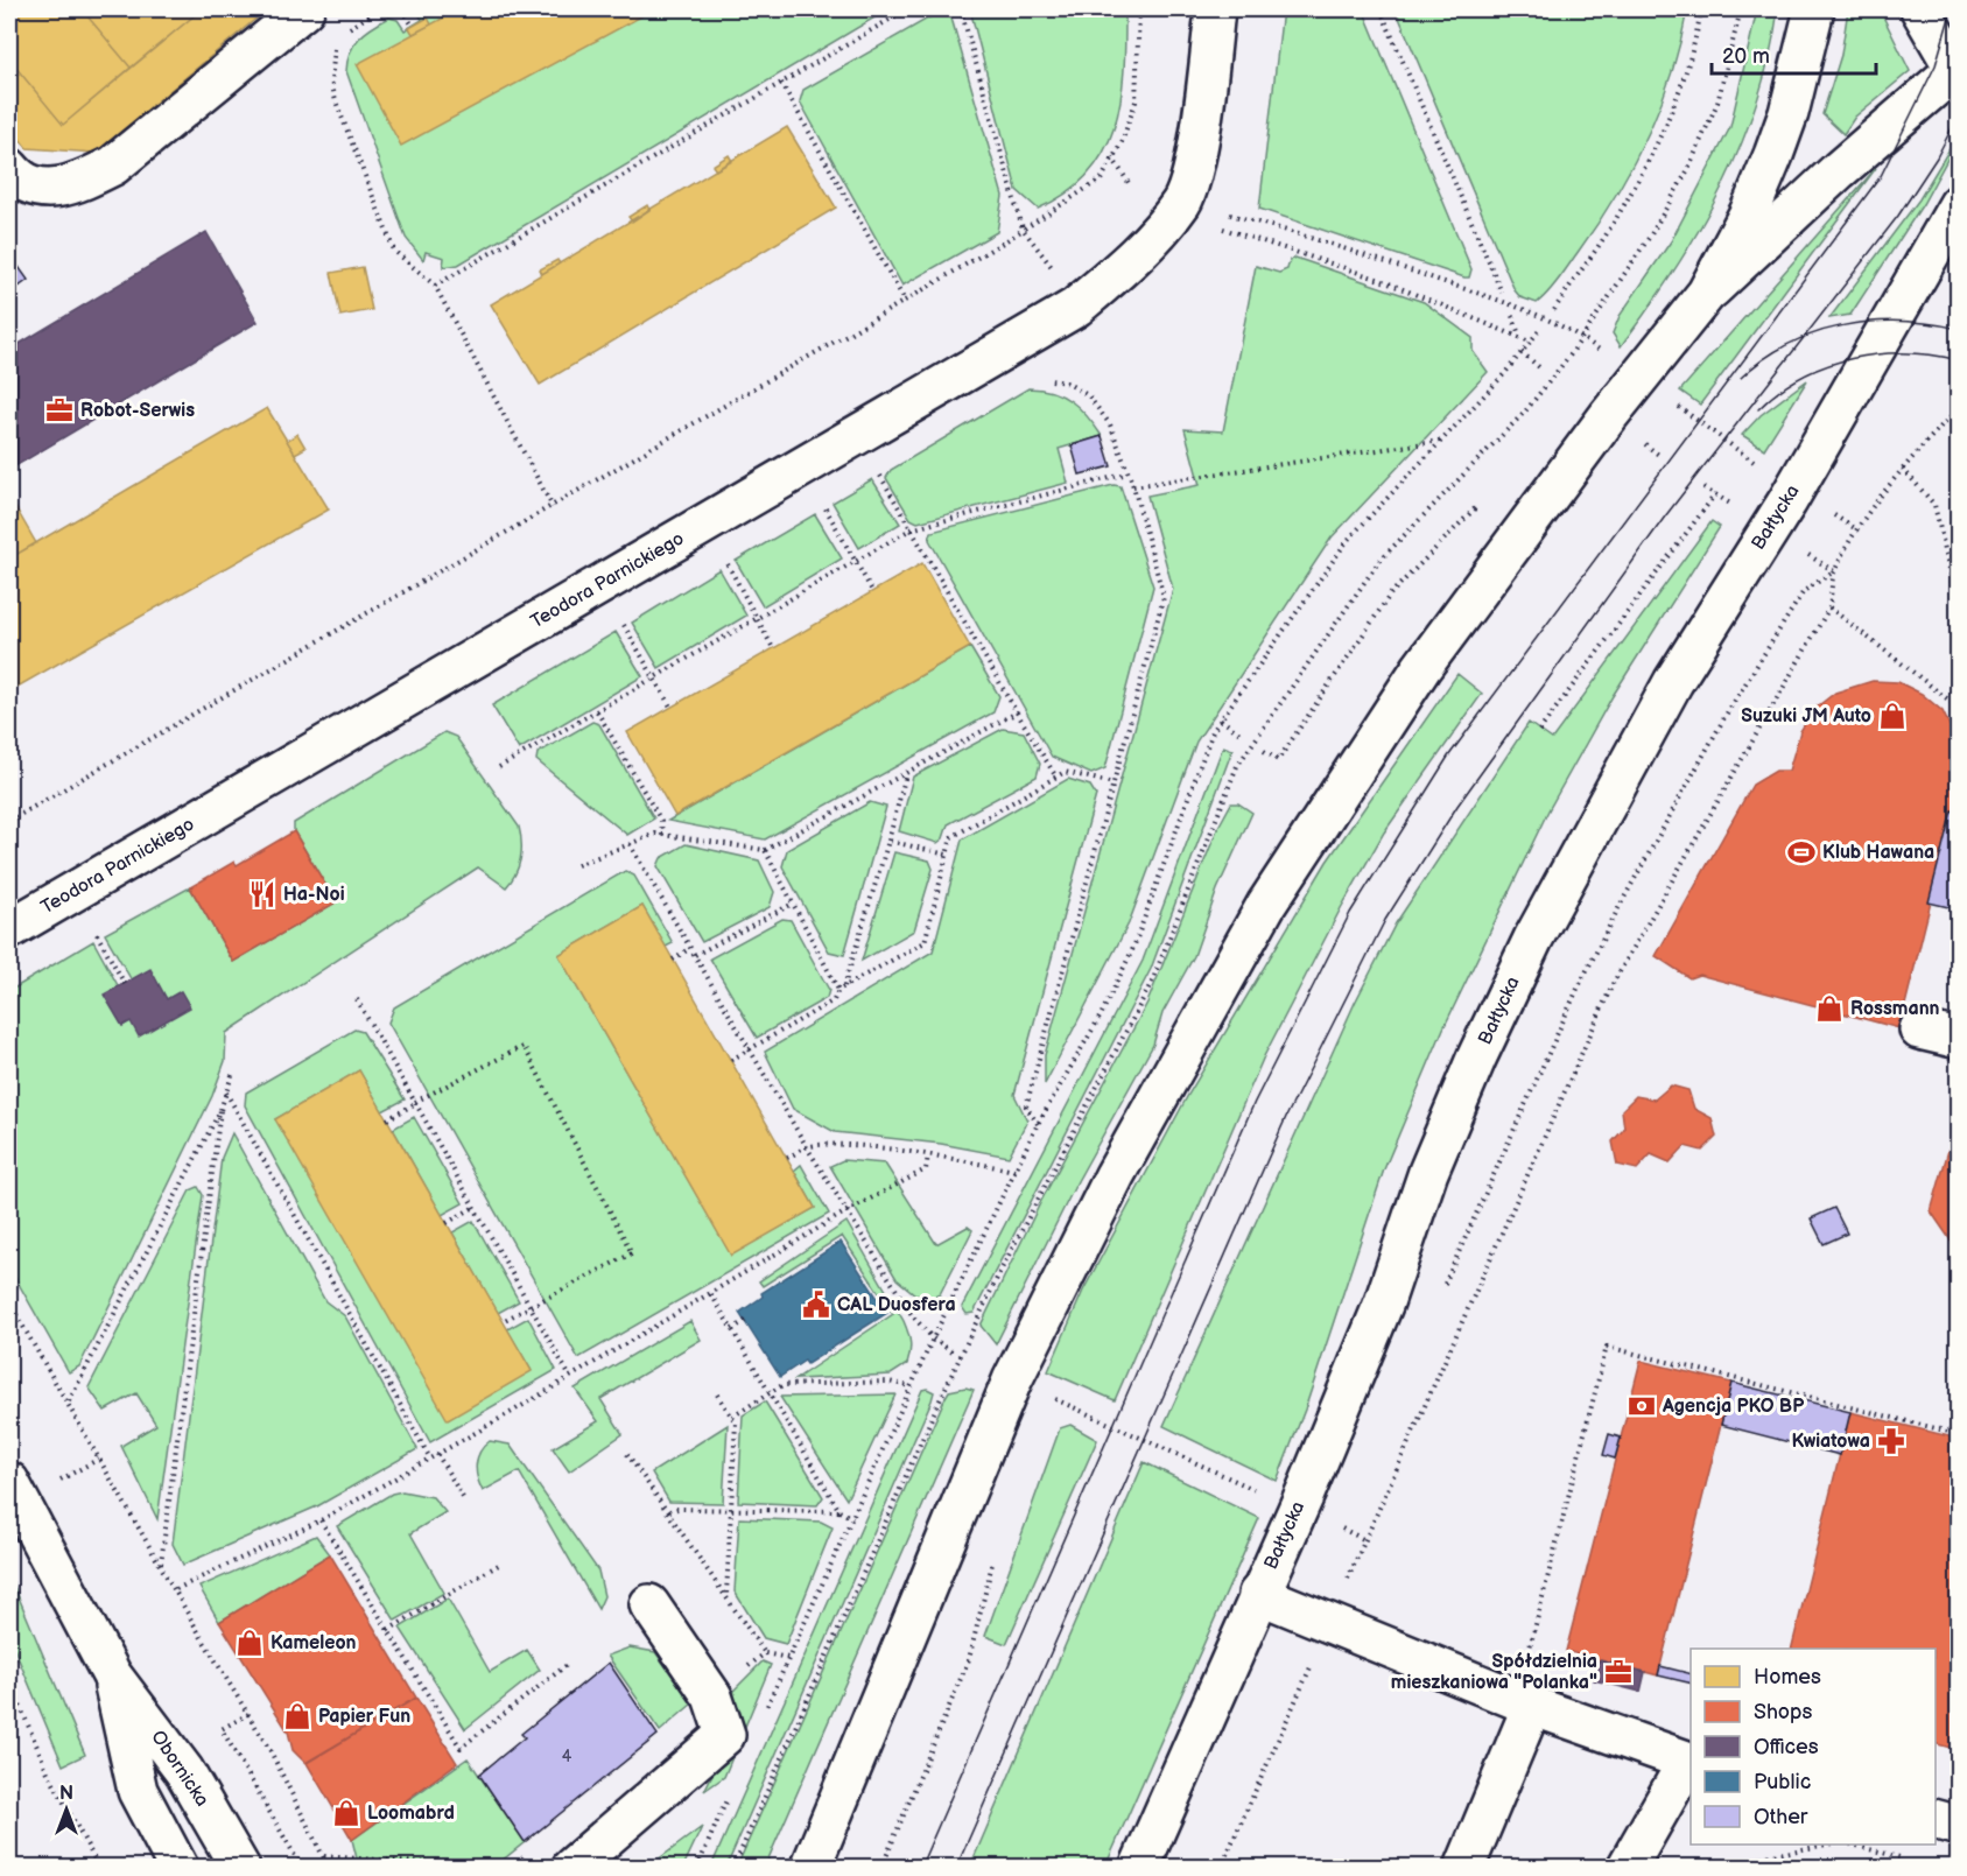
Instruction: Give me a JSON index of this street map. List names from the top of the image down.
{
  "streets": {
    "main road": ["Bałtycka", "Teodora Parnickiego", "Obornicka"]
  },
  "places": {
    "office": ["Robot-Serwis", "Spółdzielnia mieszkaniowa \"Polanka\""],
    "shop": [
      "Suzuki JM Auto",
      "Rossmann",
      "Kameleon",
      "Papier Fun",
      "Loomabrd"
    ],
    "sports": ["Klub Hawana"],
    "restaurant": ["Ha-Noi"],
    "public building": ["CAL Duosfera"],
    "bank": ["Agencja PKO BP"],
    "pharmacy": ["Kwiatowa"]
  },
  "house_numbers": ["4"],
  "legend": [
    "Homes",
    "Shops",
    "Offices",
    "Public",
    "Other"
  ],
  "scale_bar": "20 m",
  "north": "top"
}
